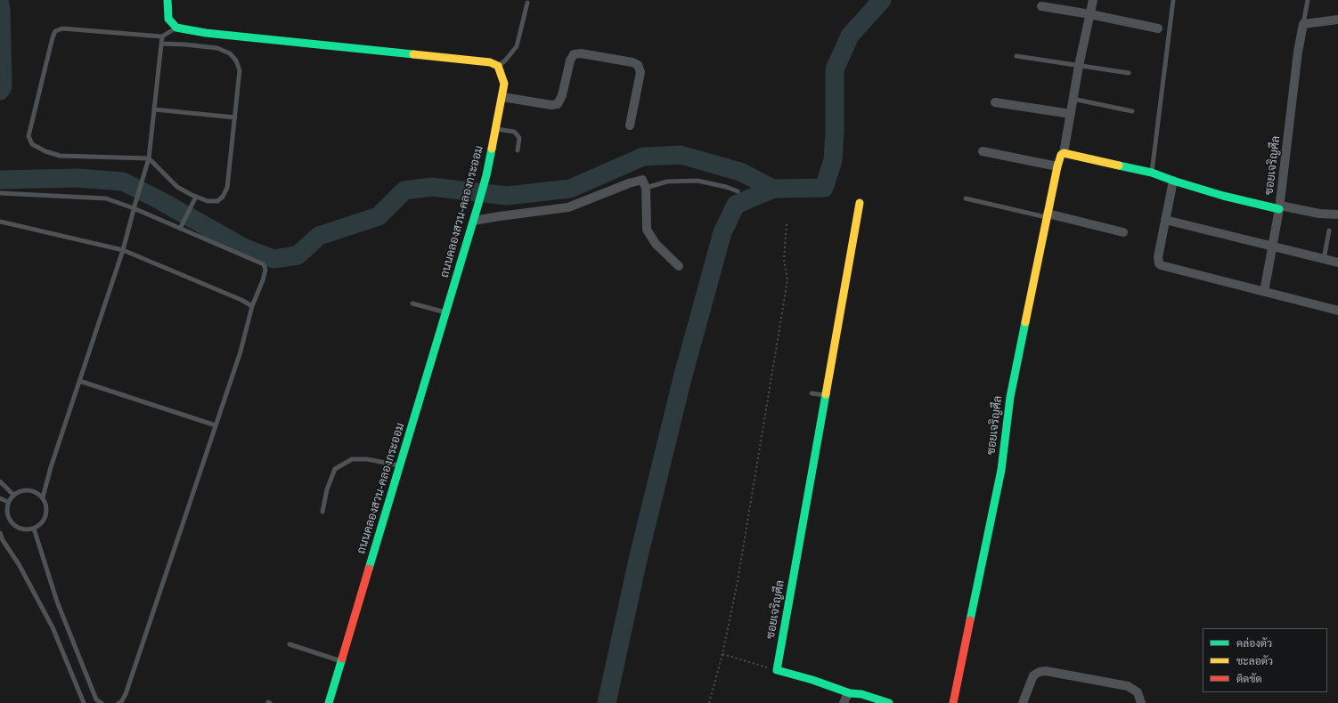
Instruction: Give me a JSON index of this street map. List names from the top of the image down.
{
  "streets": {
    "street": ["ซอยเจริญศีล", "ถนนคลองสวน-คลองกระออม"]
  },
  "legend": ["คล่องตัว", "ชะลอตัว", "ติดขัด"]
}
